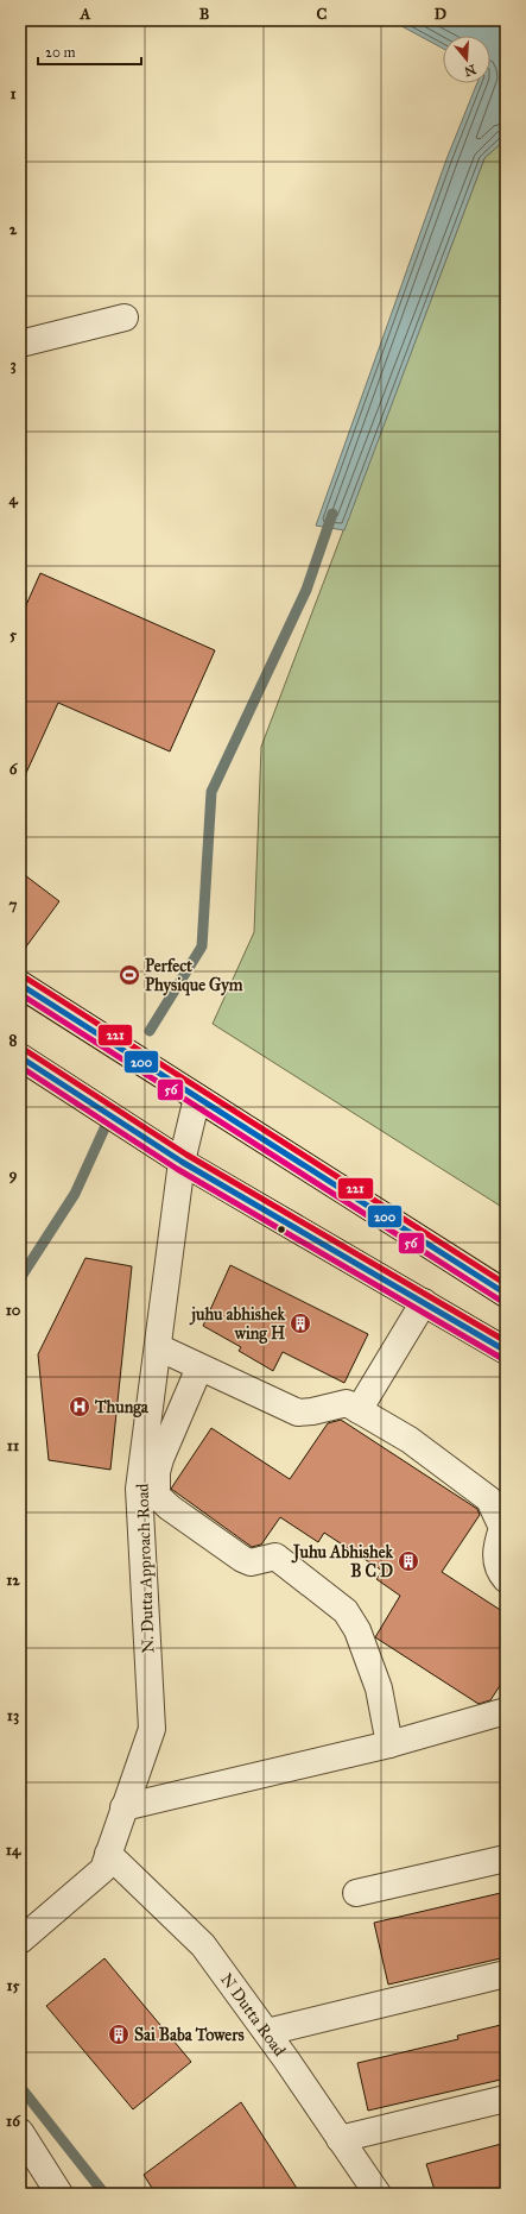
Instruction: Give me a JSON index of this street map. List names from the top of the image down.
{
  "streets": {
    "street": ["N. Dutta Approach Road", "N Dutta Road"]
  },
  "crossings": [
    ["N. Dutta Approach Road", "N Dutta Road"]
  ],
  "places": {
    "sports": ["Perfect Physique Gym"],
    "building": ["juhu abhishek wing H", "Juhu Abhishek B C D", "Sai Baba Towers"],
    "hospital": ["Thunga"]
  },
  "lines": ["transit line 221", "transit line 200", "transit line 56"],
  "scale_bar": "20 m",
  "north": "bottom",
  "grid": {
    "columns": [
      "A",
      "B",
      "C",
      "D"
    ],
    "rows": [
      "1",
      "2",
      "3",
      "4",
      "5",
      "6",
      "7",
      "8",
      "9",
      "10",
      "11",
      "12",
      "13",
      "14",
      "15",
      "16"
    ]
  }
}
